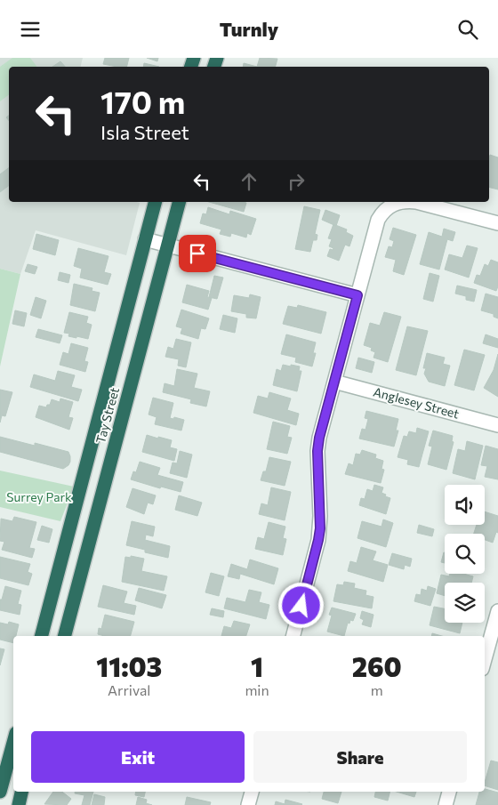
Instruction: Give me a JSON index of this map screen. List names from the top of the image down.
{
  "streets": {
    "highway": ["Tay Street"],
    "street": ["Anglesey Street"]
  },
  "parks": ["Surrey Park"],
  "page": {
    "header": "Turnly",
    "turn": ["170 m", "Isla Street"],
    "eta": [
      "11:03",
      "Arrival",
      "1",
      "min",
      "260",
      "m"
    ],
    "buttons": ["Exit", "Share"]
  }
}
